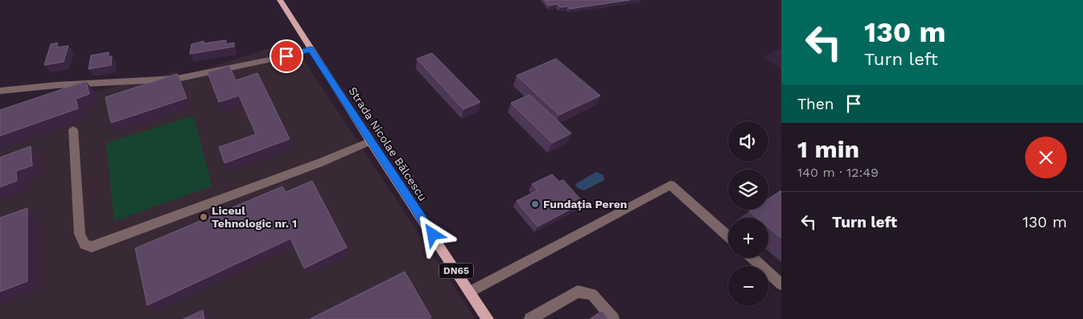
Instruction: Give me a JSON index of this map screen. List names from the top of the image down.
{
  "streets": {
    "main road": ["Strada Nicolae Bălcescu", "DN65"]
  },
  "places": ["Fundația Peren", "Liceul Tehnologic nr. 1"],
  "page": {
    "turn": ["130 m", "Turn left"],
    "then": "Then",
    "map_buttons": ["+", "−"],
    "heading": ["1 min", "140 m · 12:49"],
    "list": [
      {
        "name": "Turn left",
        "value": "130 m"
      }
    ]
  }
}
